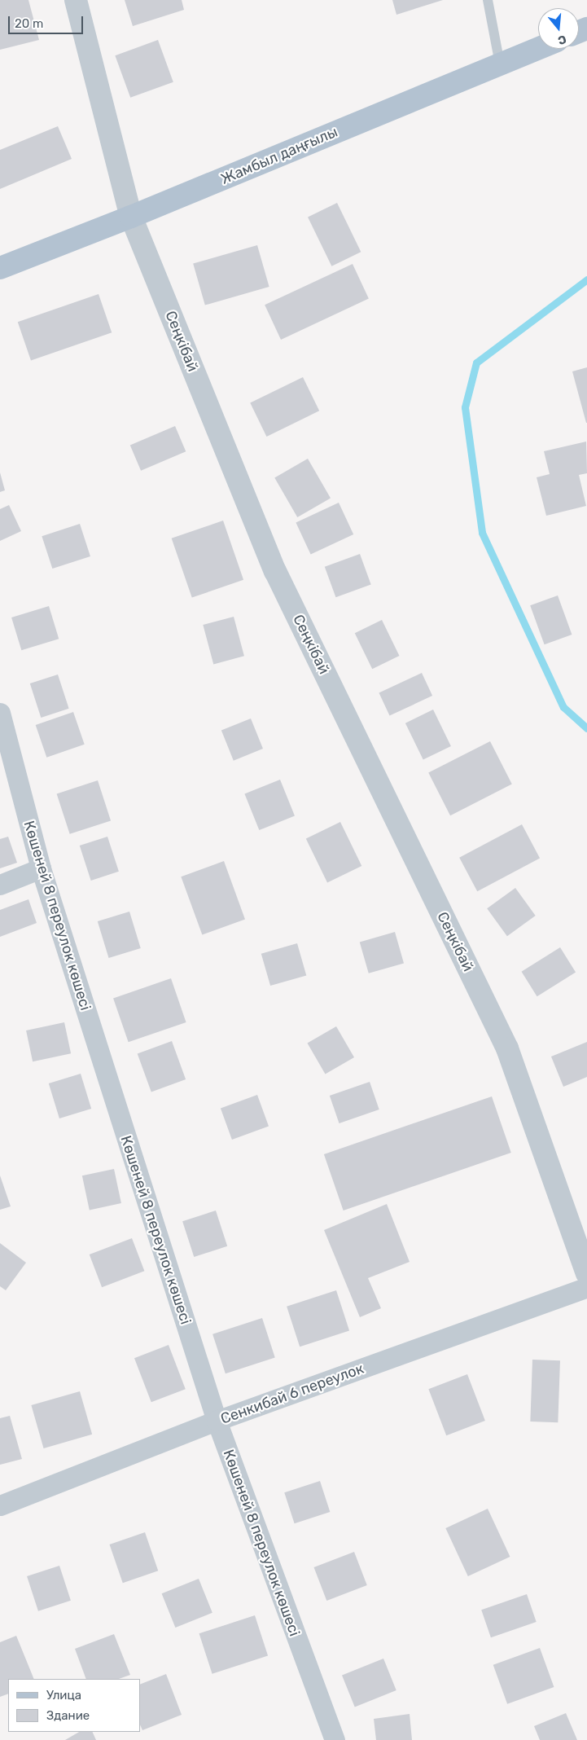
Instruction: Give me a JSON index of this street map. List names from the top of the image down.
{
  "streets": {
    "main road": ["Жамбыл даңғылы"],
    "street": ["Сеңкібай", "Көшеней 8 переулок көшесі", "Сенкибай 6 переулок"]
  },
  "crossings": [
    ["Жамбыл даңғылы", "Сеңкібай"],
    ["Көшеней 8 переулок көшесі", "Сенкибай 6 переулок"]
  ],
  "legend": ["Улица", "Здание"],
  "scale_bar": "20 m",
  "north": "bottom"
}
